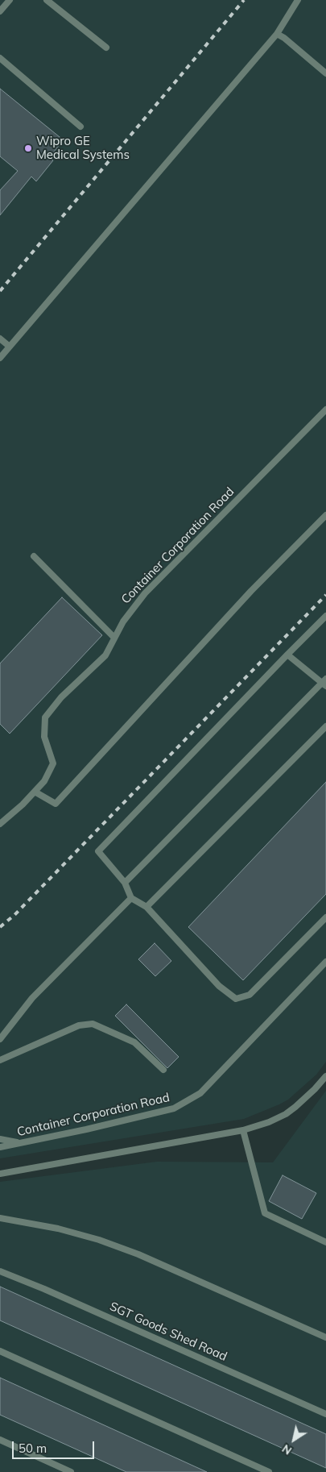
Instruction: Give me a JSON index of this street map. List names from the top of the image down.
{
  "streets": {
    "lane": ["Container Corporation Road", "SGT Goods Shed Road"]
  },
  "places": ["Wipro GE Medical Systems"],
  "scale_bar": "50 m",
  "north": "bottom left"
}
